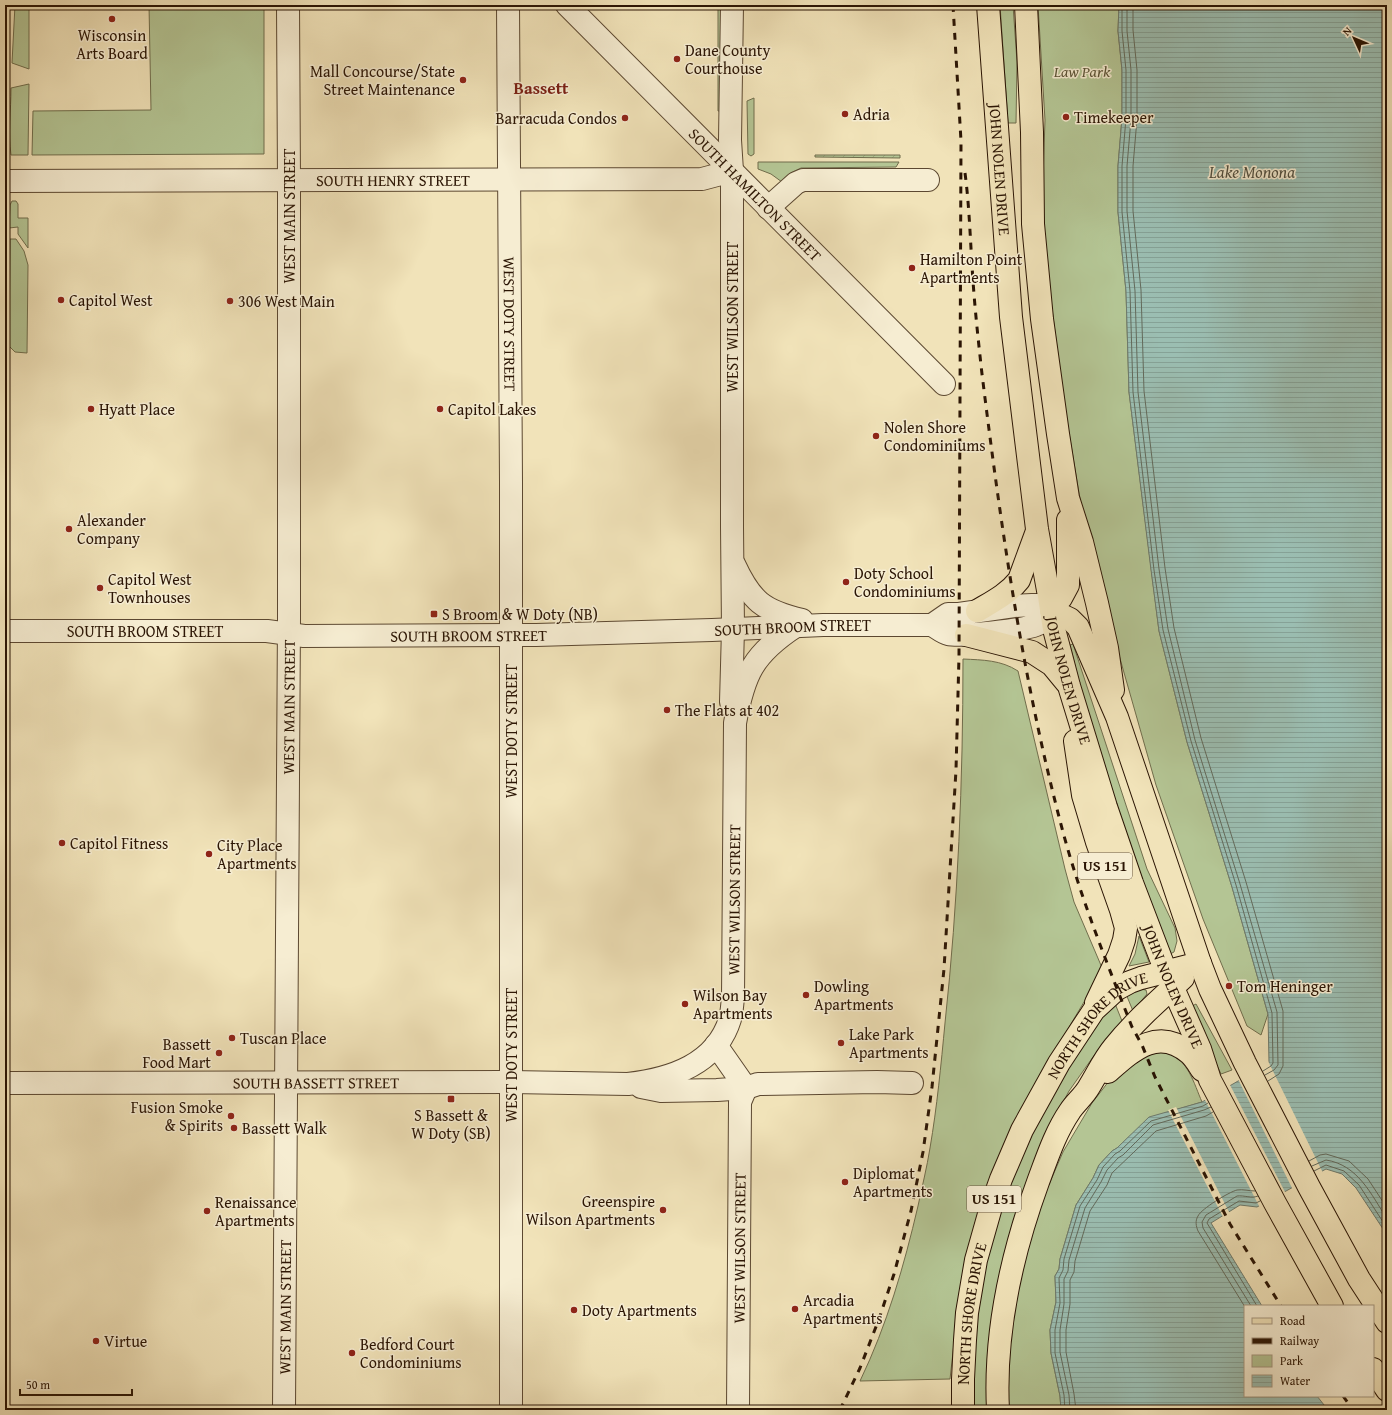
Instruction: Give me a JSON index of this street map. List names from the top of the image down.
{
  "streets": {
    "main road": ["JOHN NOLEN DRIVE", "US 151", "NORTH SHORE DRIVE"],
    "street": [
      "SOUTH HENRY STREET",
      "SOUTH HAMILTON STREET",
      "WEST MAIN STREET",
      "WEST WILSON STREET",
      "WEST DOTY STREET",
      "SOUTH BROOM STREET",
      "SOUTH BASSETT STREET"
    ]
  },
  "crossings": [
    ["JOHN NOLEN DRIVE", "SOUTH BROOM STREET"],
    ["JOHN NOLEN DRIVE", "US 151"],
    ["JOHN NOLEN DRIVE", "NORTH SHORE DRIVE"],
    ["SOUTH HENRY STREET", "SOUTH HAMILTON STREET"],
    ["SOUTH HENRY STREET", "WEST MAIN STREET"],
    ["SOUTH HENRY STREET", "WEST WILSON STREET"],
    ["SOUTH HENRY STREET", "WEST DOTY STREET"],
    ["SOUTH HAMILTON STREET", "WEST WILSON STREET"],
    ["WEST MAIN STREET", "SOUTH BROOM STREET"],
    ["WEST MAIN STREET", "SOUTH BASSETT STREET"],
    ["WEST WILSON STREET", "SOUTH BROOM STREET"],
    ["WEST WILSON STREET", "SOUTH BASSETT STREET"],
    ["WEST DOTY STREET", "SOUTH BROOM STREET"],
    ["WEST DOTY STREET", "SOUTH BASSETT STREET"],
    ["US 151", "NORTH SHORE DRIVE"]
  ],
  "districts": ["Bassett"],
  "water": ["Lake Monona"],
  "parks": ["Law Park"],
  "places": {
    "other": [
      "Wisconsin Arts Board",
      "Dane County Courthouse",
      "Mall Concourse/State Street Maintenance",
      "Adria",
      "Timekeeper",
      "Barracuda Condos",
      "Hamilton Point Apartments",
      "Capitol West",
      "306 West Main",
      "Hyatt Place",
      "Capitol Lakes",
      "Nolen Shore Condominiums",
      "Alexander Company",
      "Doty School Condominiums",
      "Capitol West Townhouses",
      "The Flats at 402",
      "Capitol Fitness",
      "City Place Apartments",
      "Tom Heninger",
      "Dowling Apartments",
      "Wilson Bay Apartments",
      "Tuscan Place",
      "Lake Park Apartments",
      "Bassett Food Mart",
      "Fusion Smoke & Spirits",
      "Bassett Walk",
      "Diplomat Apartments",
      "Greenspire Wilson Apartments",
      "Renaissance Apartments",
      "Arcadia Apartments",
      "Doty Apartments",
      "Virtue",
      "Bedford Court Condominiums"
    ],
    "transit": ["S Broom & W Doty (NB)", "S Bassett & W Doty (SB)"]
  },
  "legend": [
    "Road",
    "Railway",
    "Park",
    "Water"
  ],
  "scale_bar": "50 m",
  "north": "top left"
}
